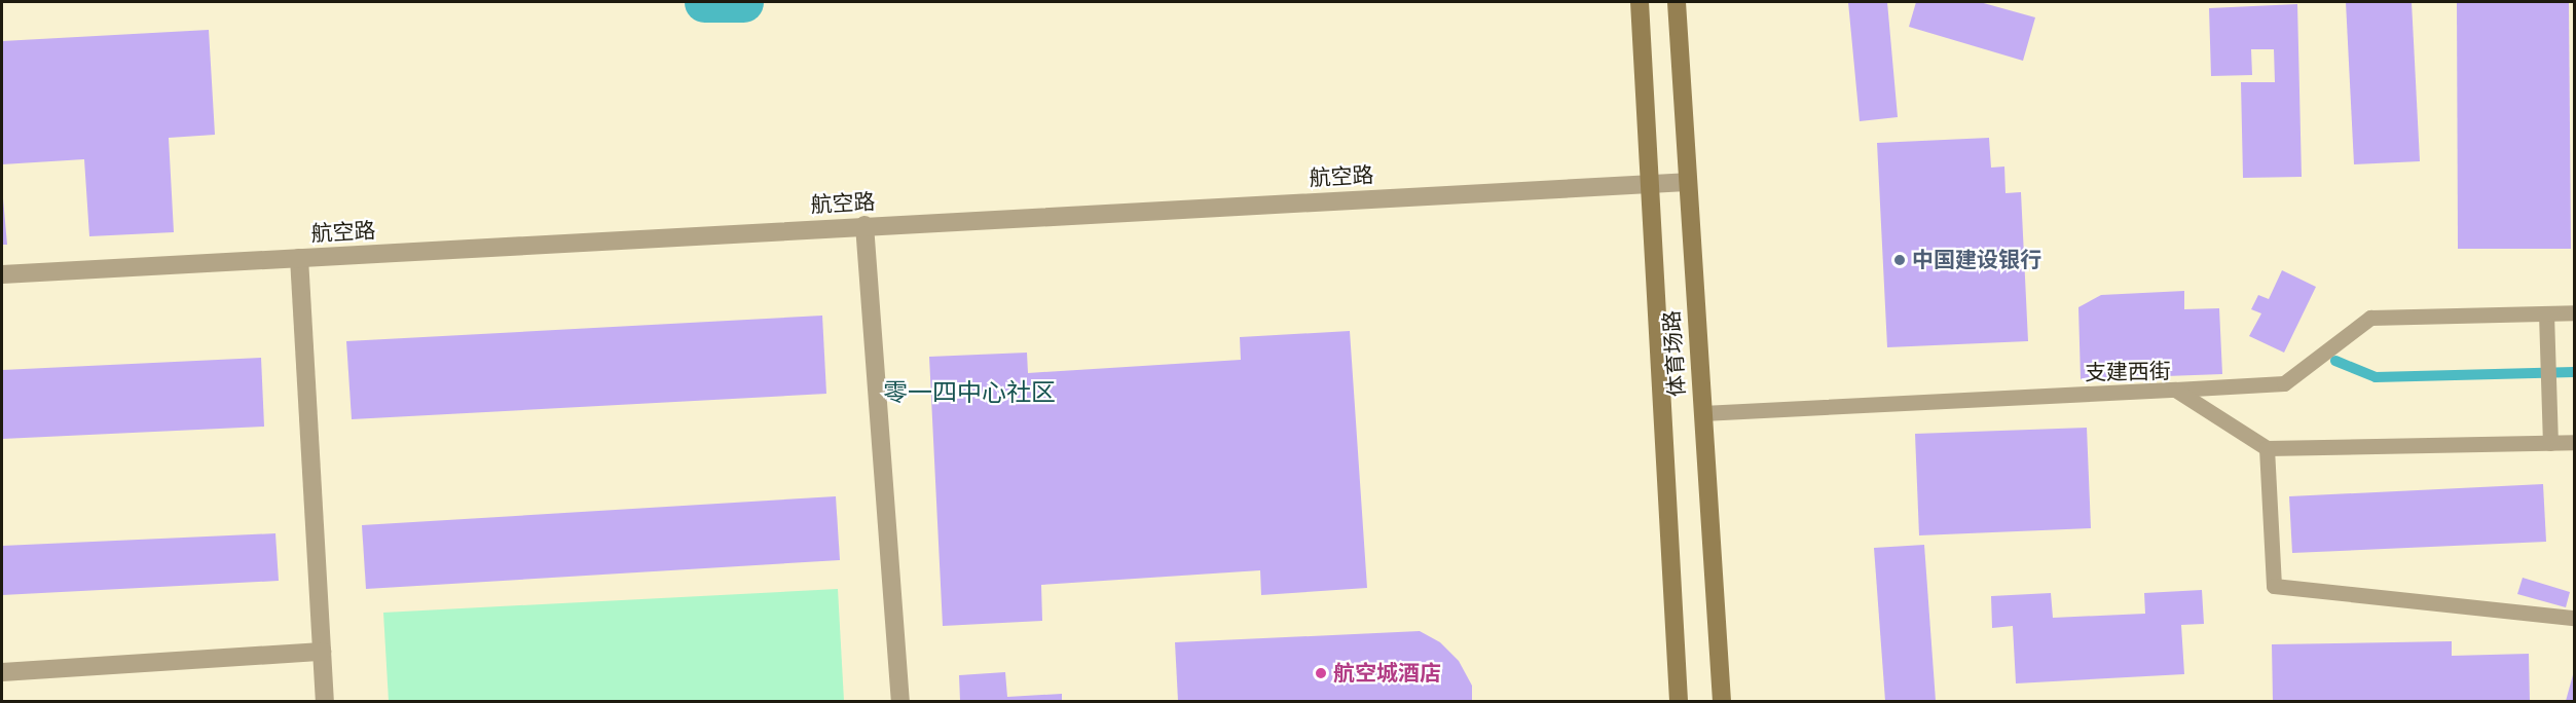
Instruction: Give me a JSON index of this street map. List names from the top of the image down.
{
  "streets": {
    "main road": ["体育场路"],
    "street": ["航空路"],
    "lane": ["支建西街"]
  },
  "crossings": [
    ["航空路", "体育场路"],
    ["体育场路", "支建西街"]
  ],
  "districts": ["零一四中心社区"],
  "places": ["中国建设银行", "航空城酒店"]
}
